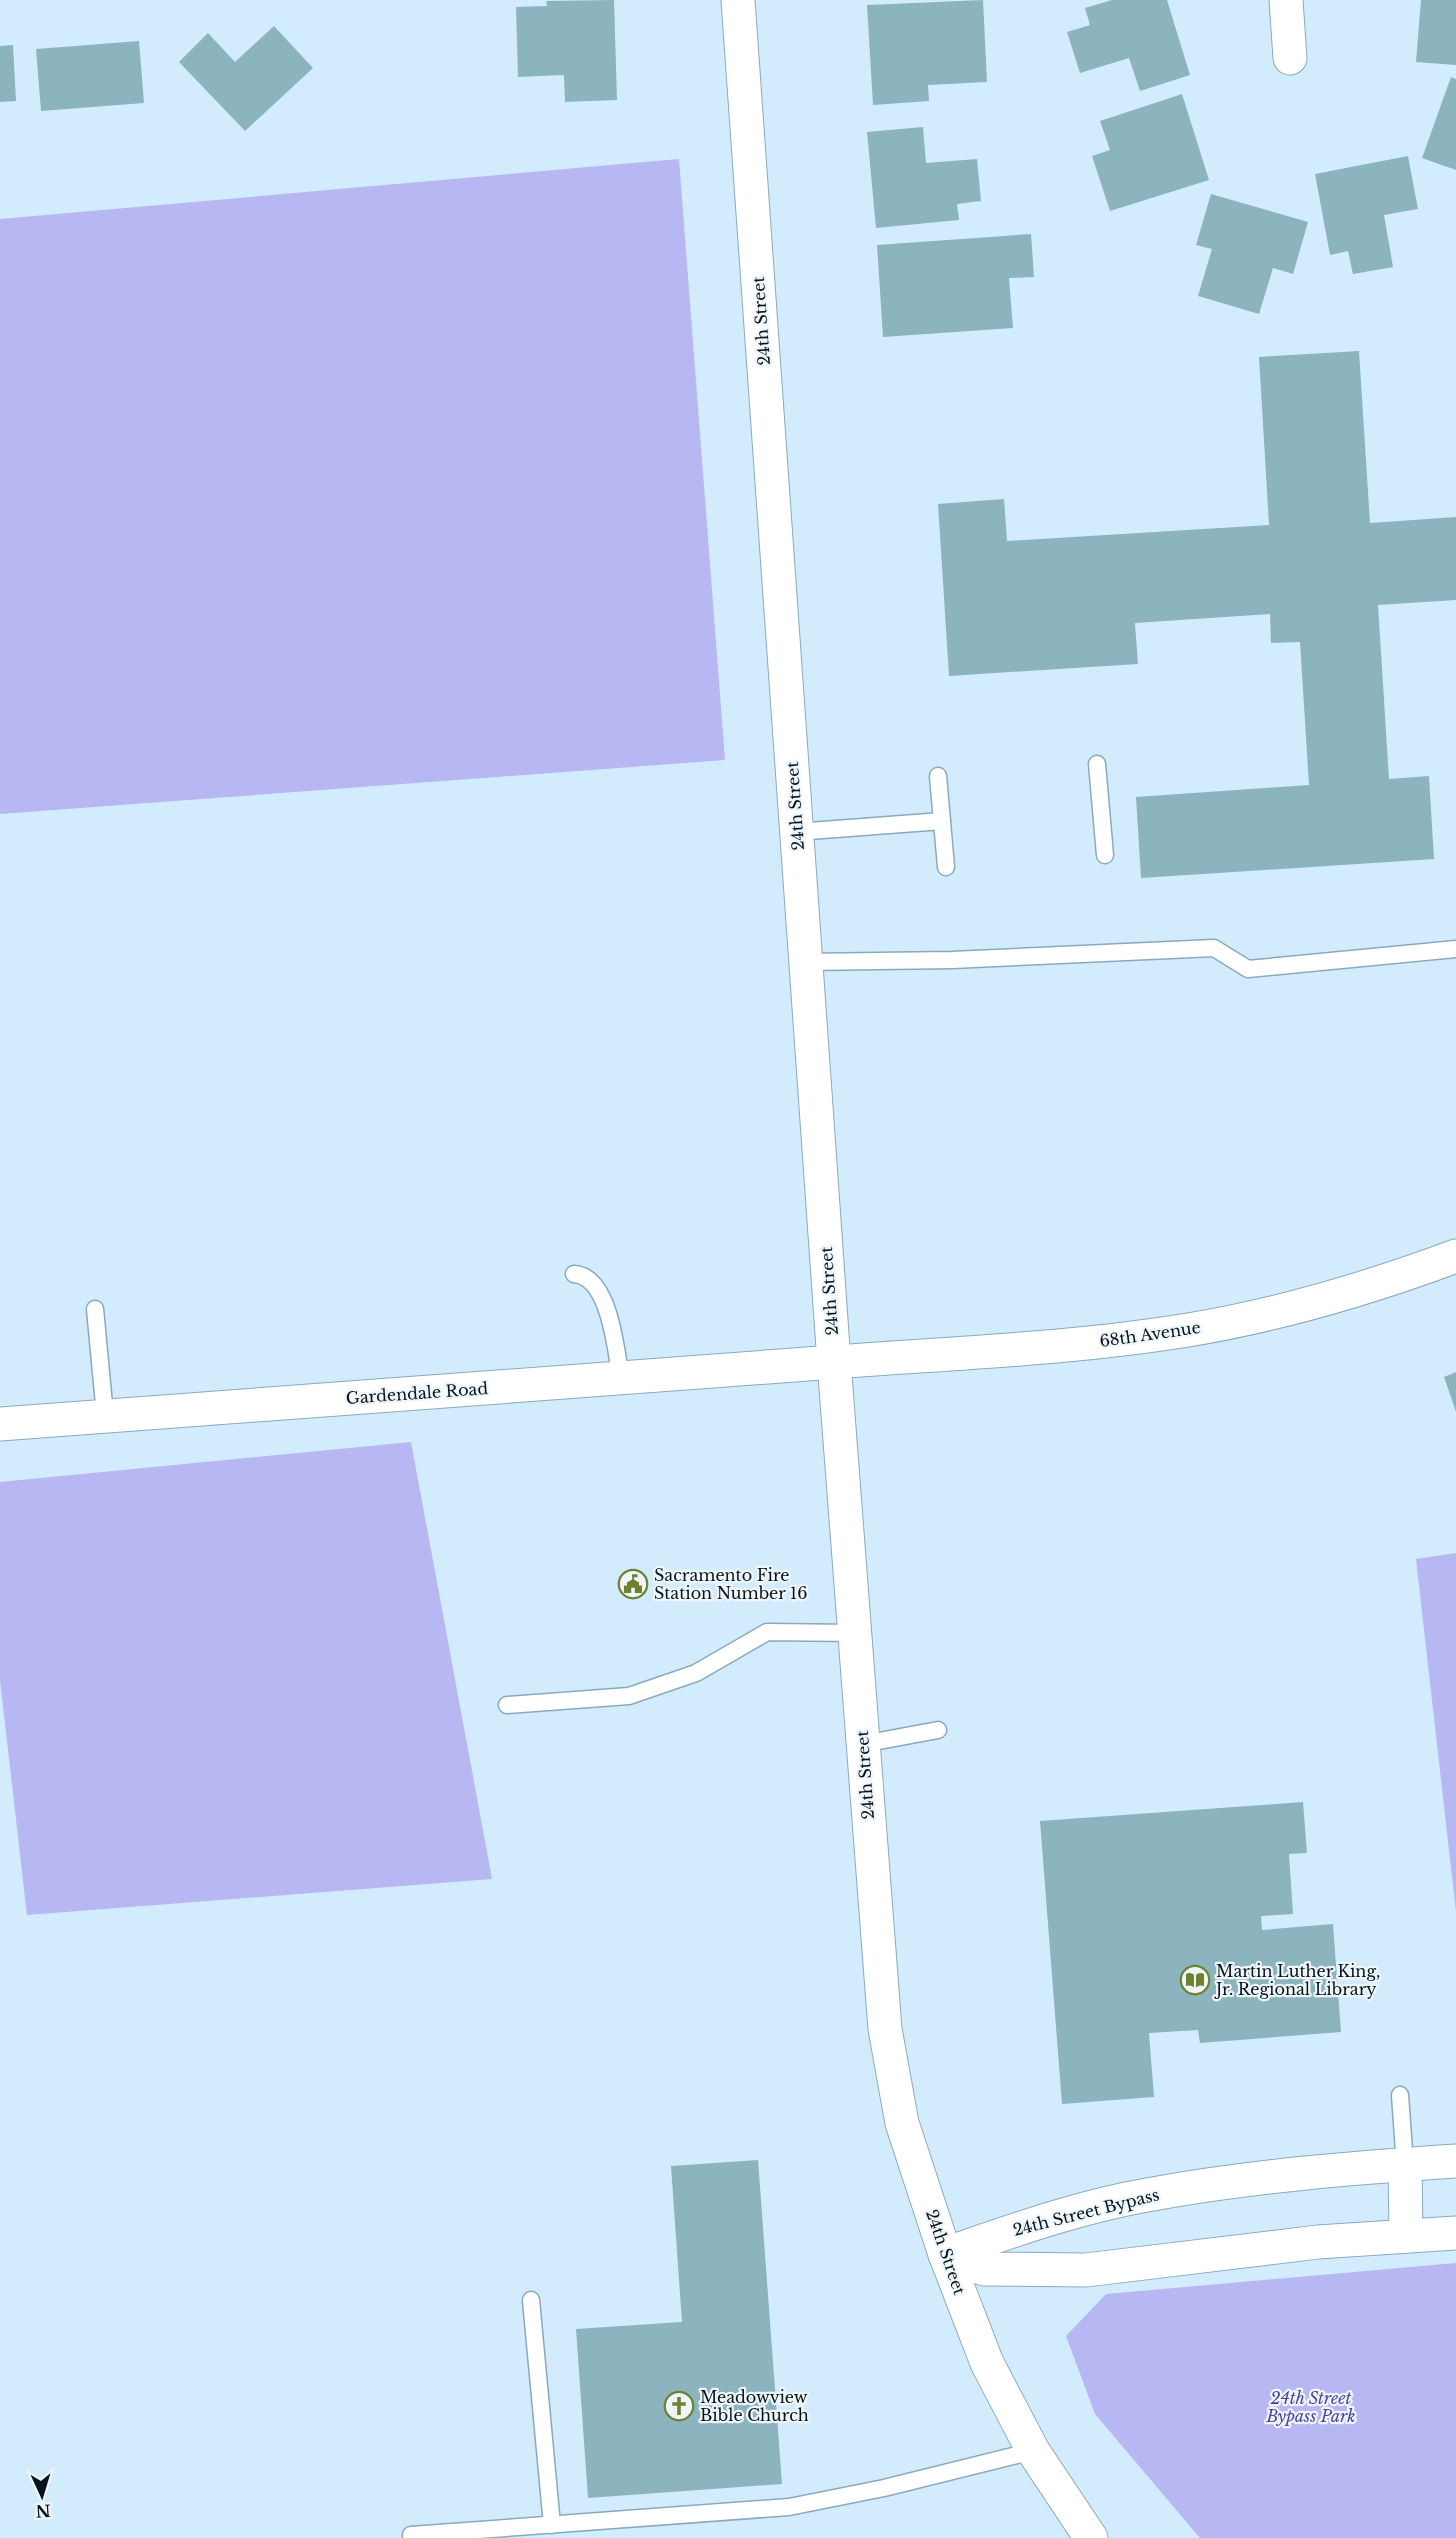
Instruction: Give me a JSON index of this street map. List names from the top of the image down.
{
  "streets": {
    "street": [
      "24th Street",
      "68th Avenue",
      "Gardendale Road",
      "24th Street Bypass"
    ]
  },
  "crossings": [
    ["24th Street", "68th Avenue"],
    ["24th Street", "Gardendale Road"],
    ["24th Street", "24th Street Bypass"],
    ["68th Avenue", "Gardendale Road"]
  ],
  "parks": ["24th Street Bypass Park"],
  "places": {
    "public building": ["Sacramento Fire Station Number 16"],
    "library": ["Martin Luther King, Jr. Regional Library"],
    "church": ["Meadowview Bible Church"]
  },
  "north": "bottom"
}
